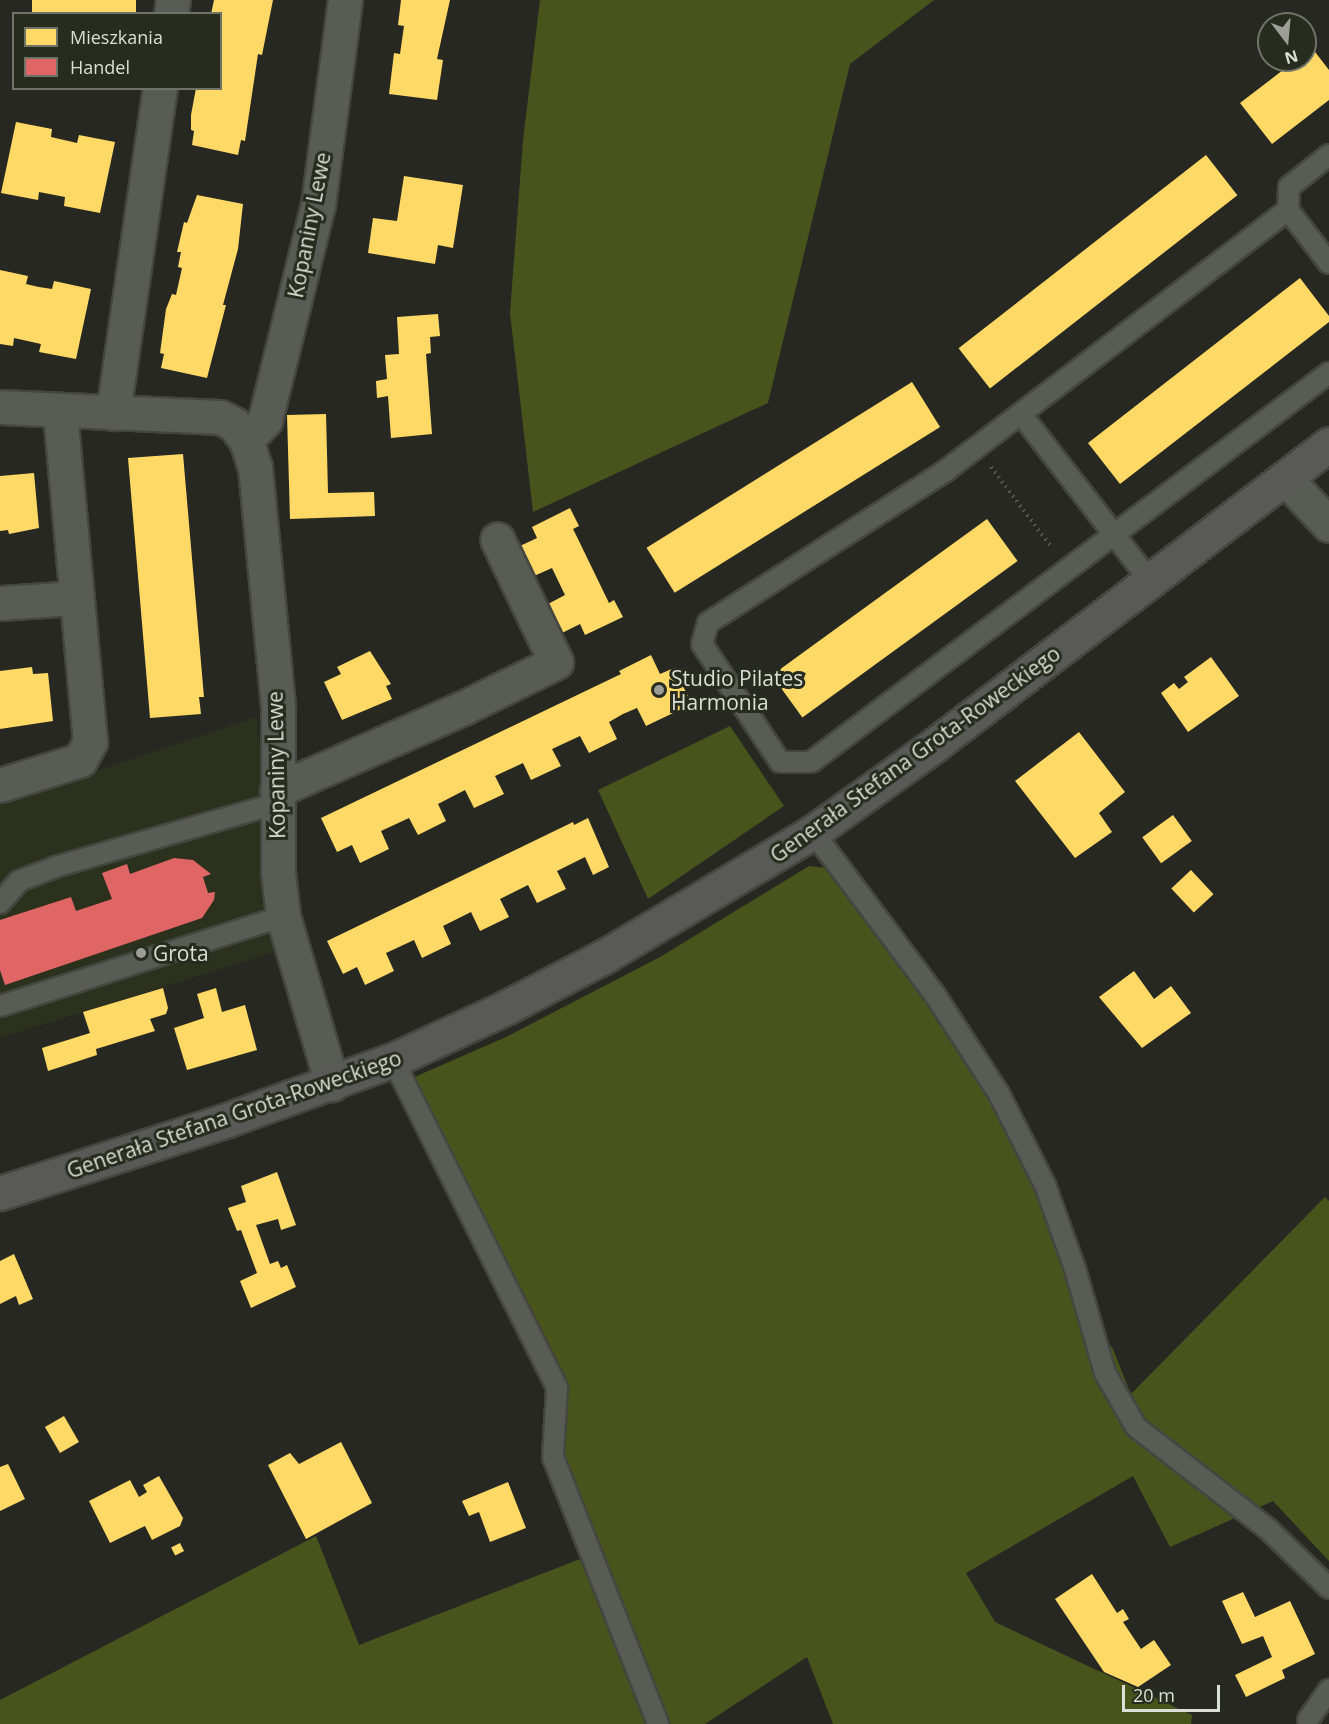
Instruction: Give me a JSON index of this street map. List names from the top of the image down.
{
  "streets": {
    "street": ["Kopaniny Lewe", "Generała Stefana Grota-Roweckiego"]
  },
  "crossings": [
    ["Kopaniny Lewe", "Generała Stefana Grota-Roweckiego"]
  ],
  "places": ["Studio Pilates Harmonia", "Grota"],
  "legend": ["Mieszkania", "Handel"],
  "scale_bar": "20 m",
  "north": "bottom"
}
